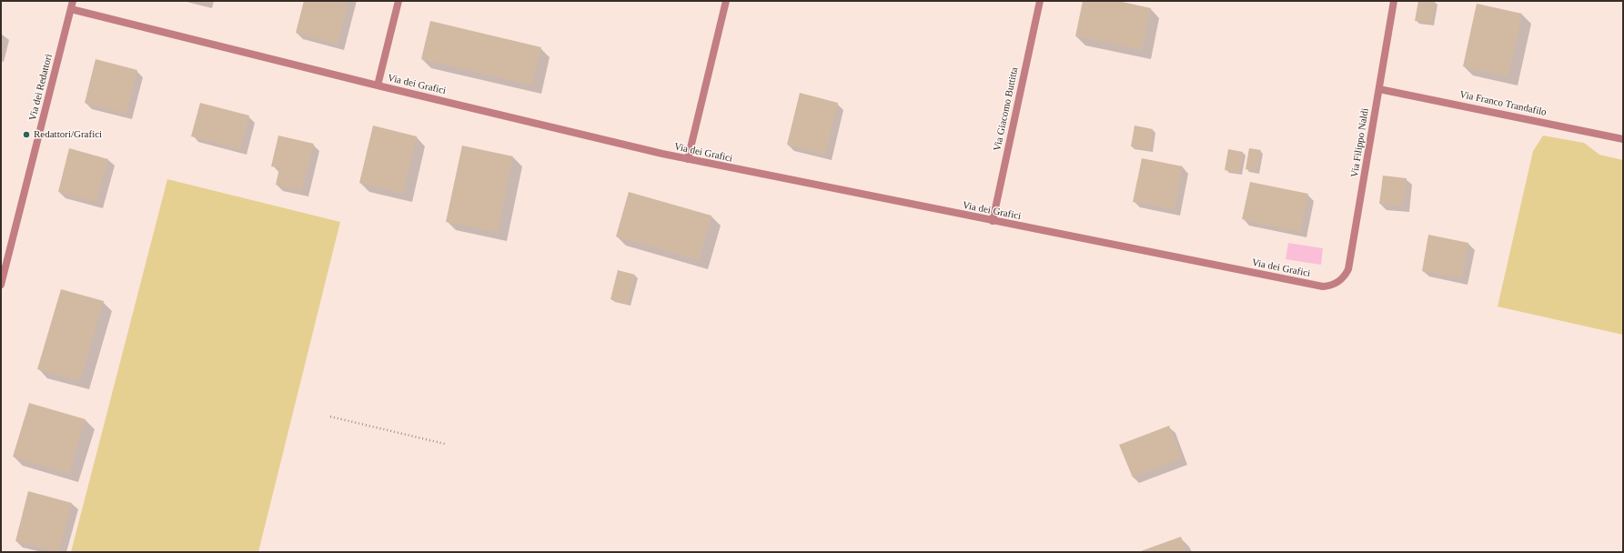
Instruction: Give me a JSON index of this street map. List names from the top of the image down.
{
  "streets": {
    "street": [
      "Via dei Grafici",
      "Via dei Redattori",
      "Via Franco Trandafilo",
      "Via Giacomo Buttitta",
      "Via Filippo Naldi"
    ]
  },
  "crossings": [
    ["Via dei Grafici", "Via dei Redattori"],
    ["Via dei Grafici", "Via Giacomo Buttitta"],
    ["Via dei Grafici", "Via Filippo Naldi"],
    ["Via Franco Trandafilo", "Via Filippo Naldi"]
  ],
  "places": ["Redattori/Grafici"]
}
